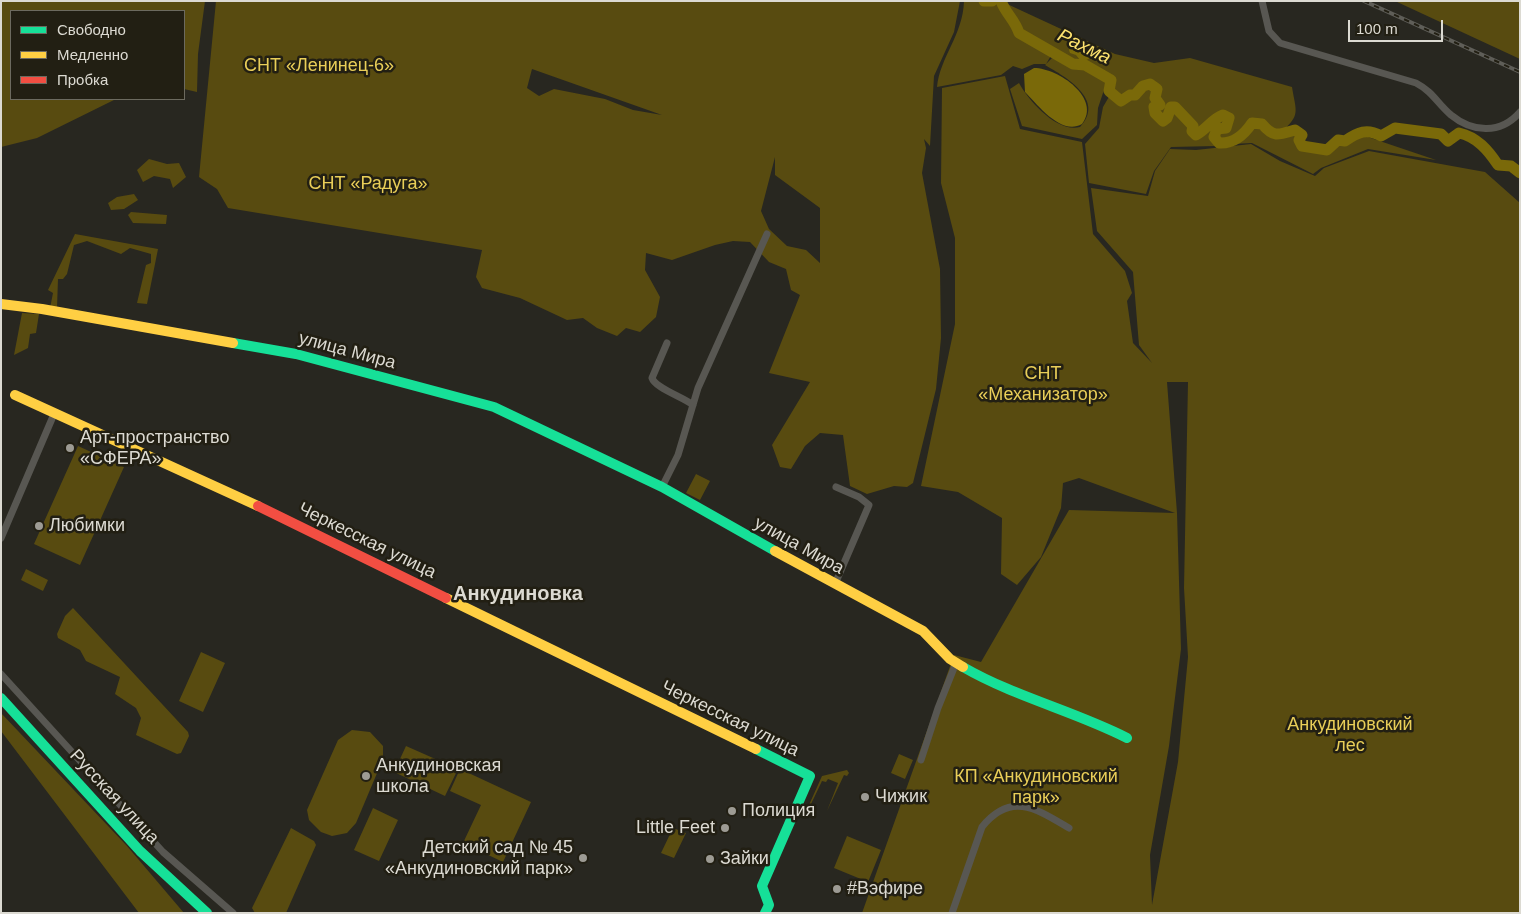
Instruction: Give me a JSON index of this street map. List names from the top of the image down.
{
  "streets": {
    "street": ["улица Мира", "Черкесская улица", "Русская улица"]
  },
  "districts": ["Анкудиновка"],
  "water": ["Рахма"],
  "parks": [
    "СНТ «Ленинец-6»",
    "СНТ «Радуга»",
    "СНТ «Механизатор»",
    "Анкудиновский лес",
    "КП «Анкудиновский парк»"
  ],
  "places": [
    "Арт-пространство «СФЕРА»",
    "Любимки",
    "Анкудиновская школа",
    "Чижик",
    "Полиция",
    "Little Feet",
    "Детский сад № 45 «Анкудиновский парк»",
    "Зайки",
    "#Вэфире"
  ],
  "legend": ["Свободно", "Медленно", "Пробка"],
  "scale_bar": "100 m"
}
